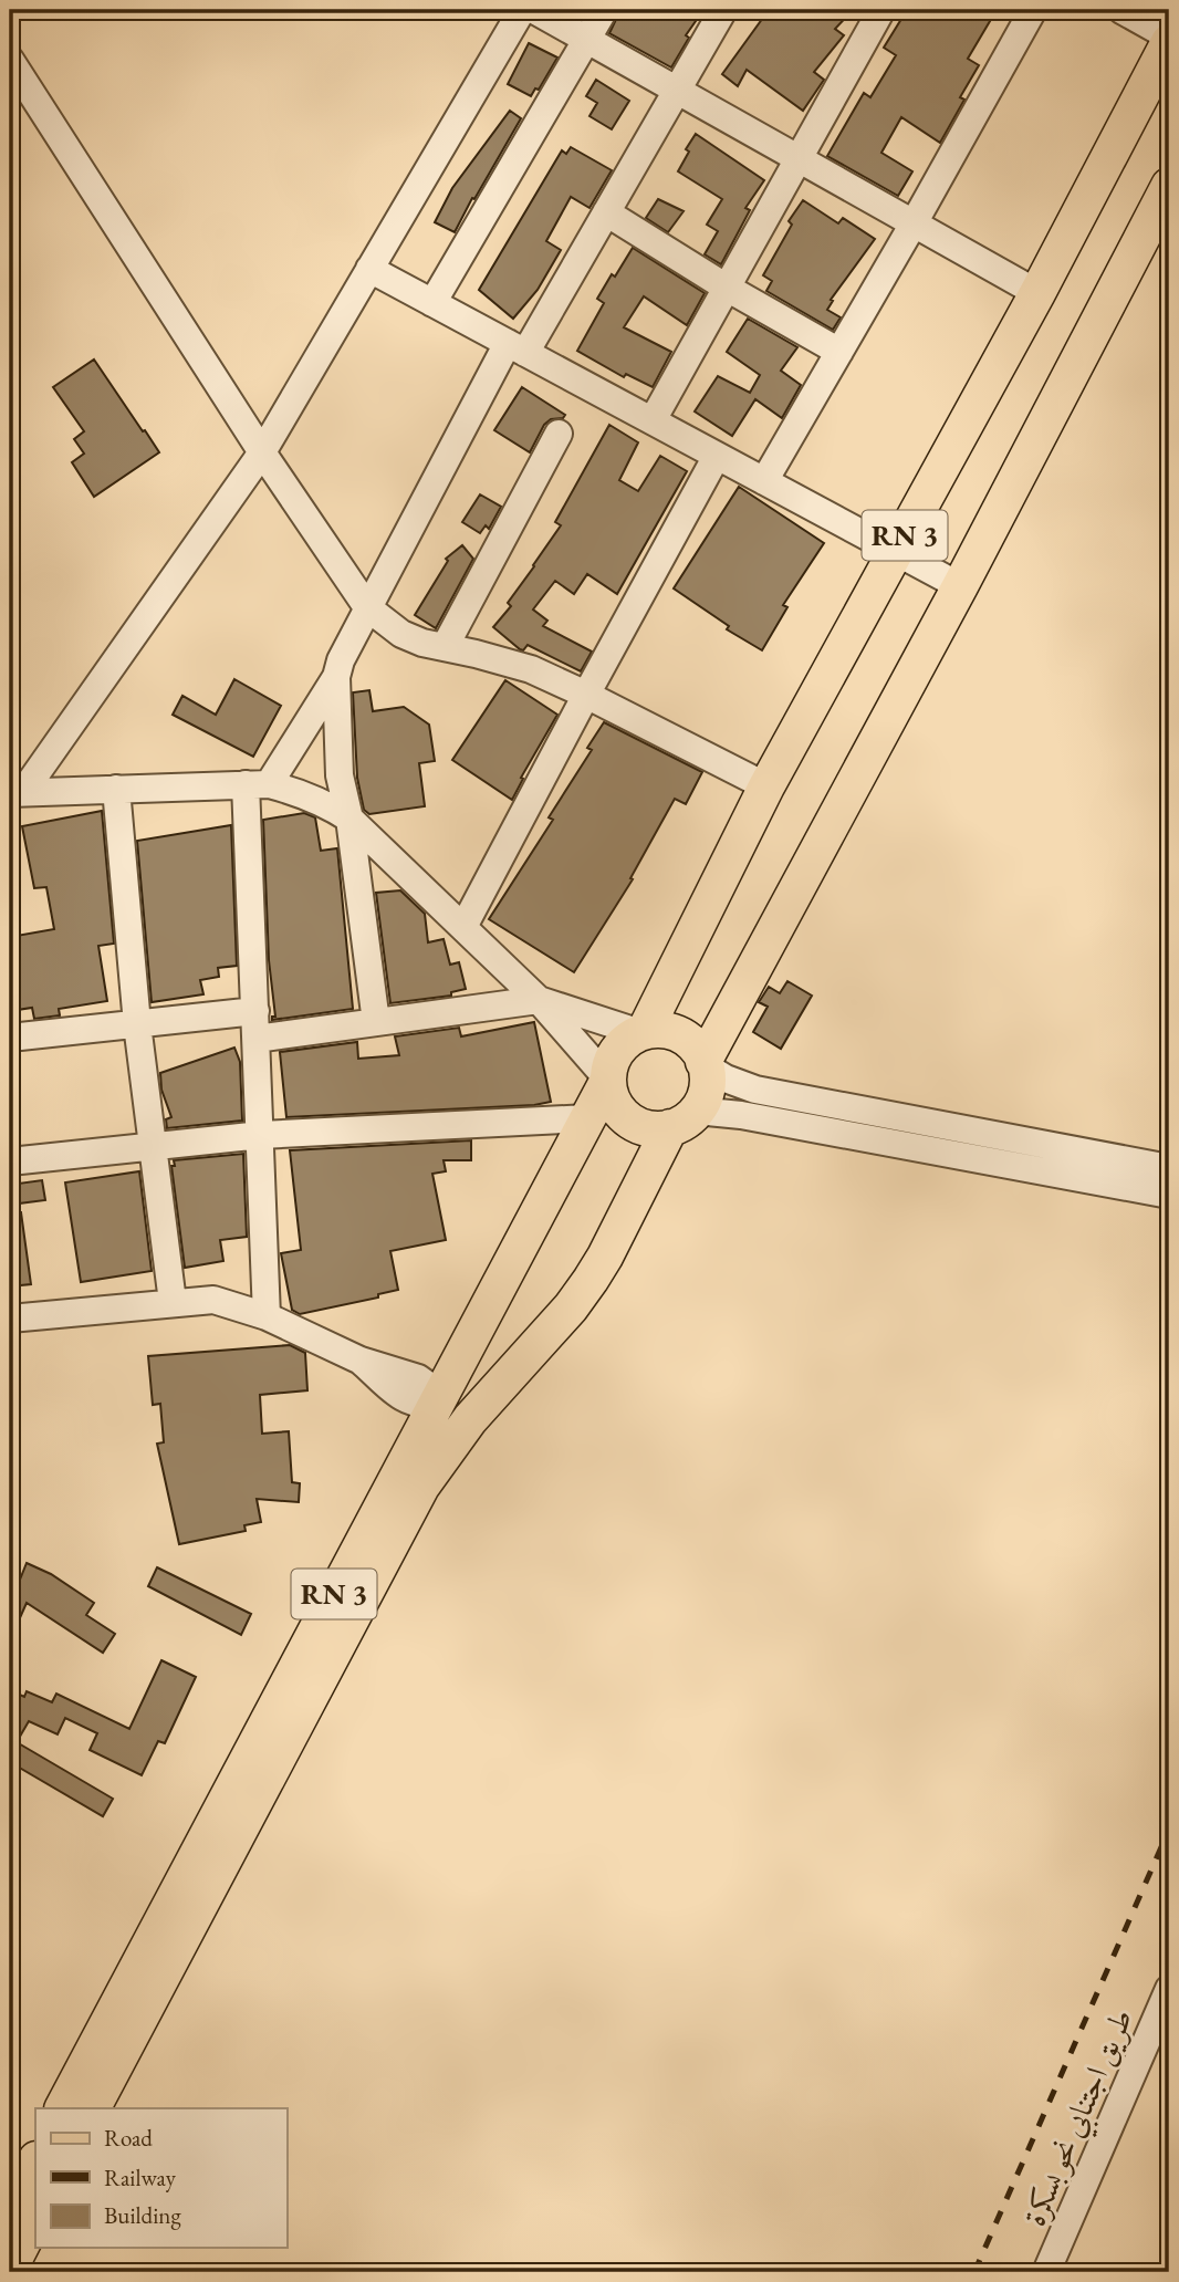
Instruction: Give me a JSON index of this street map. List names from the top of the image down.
{
  "streets": {
    "main road": ["RN 3"],
    "street": ["طريق اجتنابي نحو بسكرة"]
  },
  "legend": ["Road", "Railway", "Building"]
}
